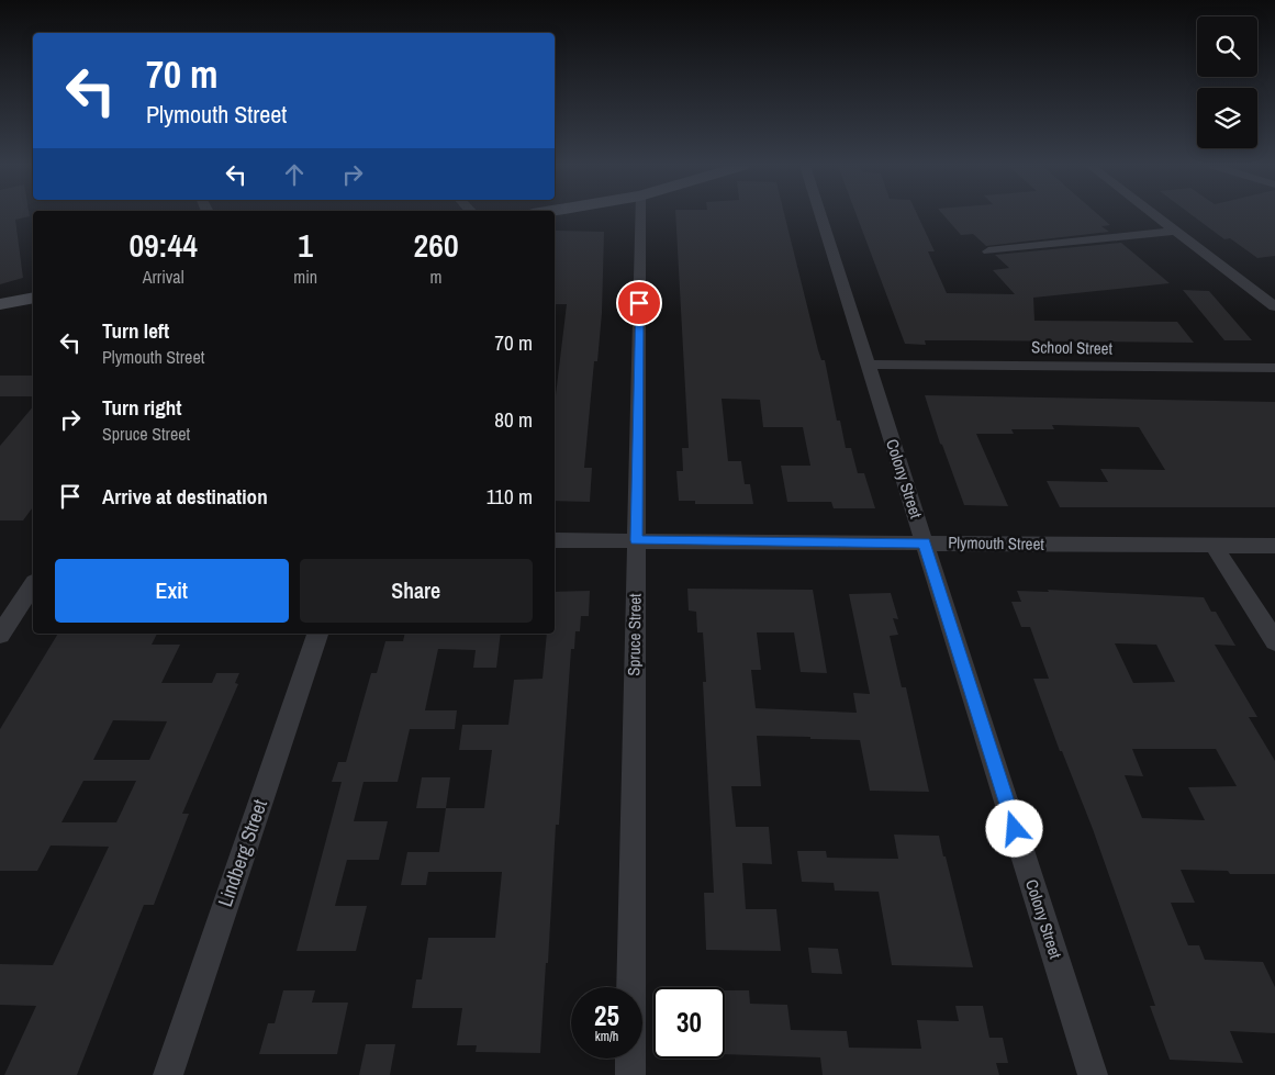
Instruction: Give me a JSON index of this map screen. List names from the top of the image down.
{
  "streets": {
    "street": [
      "School Street",
      "Colony Street",
      "Plymouth Street",
      "Spruce Street",
      "Lindberg Street"
    ]
  },
  "crossings": [
    ["School Street", "Colony Street"],
    ["Colony Street", "Plymouth Street"],
    ["Plymouth Street", "Spruce Street"]
  ],
  "page": {
    "turn": ["70 m", "Plymouth Street"],
    "eta": [
      "09:44",
      "Arrival",
      "1",
      "min",
      "260",
      "m"
    ],
    "list": [
      {
        "name": "Turn left",
        "note": "Plymouth Street",
        "value": "70 m"
      },
      {
        "name": "Turn right",
        "note": "Spruce Street",
        "value": "80 m"
      },
      {
        "name": "Arrive at destination",
        "value": "110 m"
      }
    ],
    "buttons": ["Exit", "Share"],
    "speed": "25 km/h",
    "limit": "30"
  }
}
